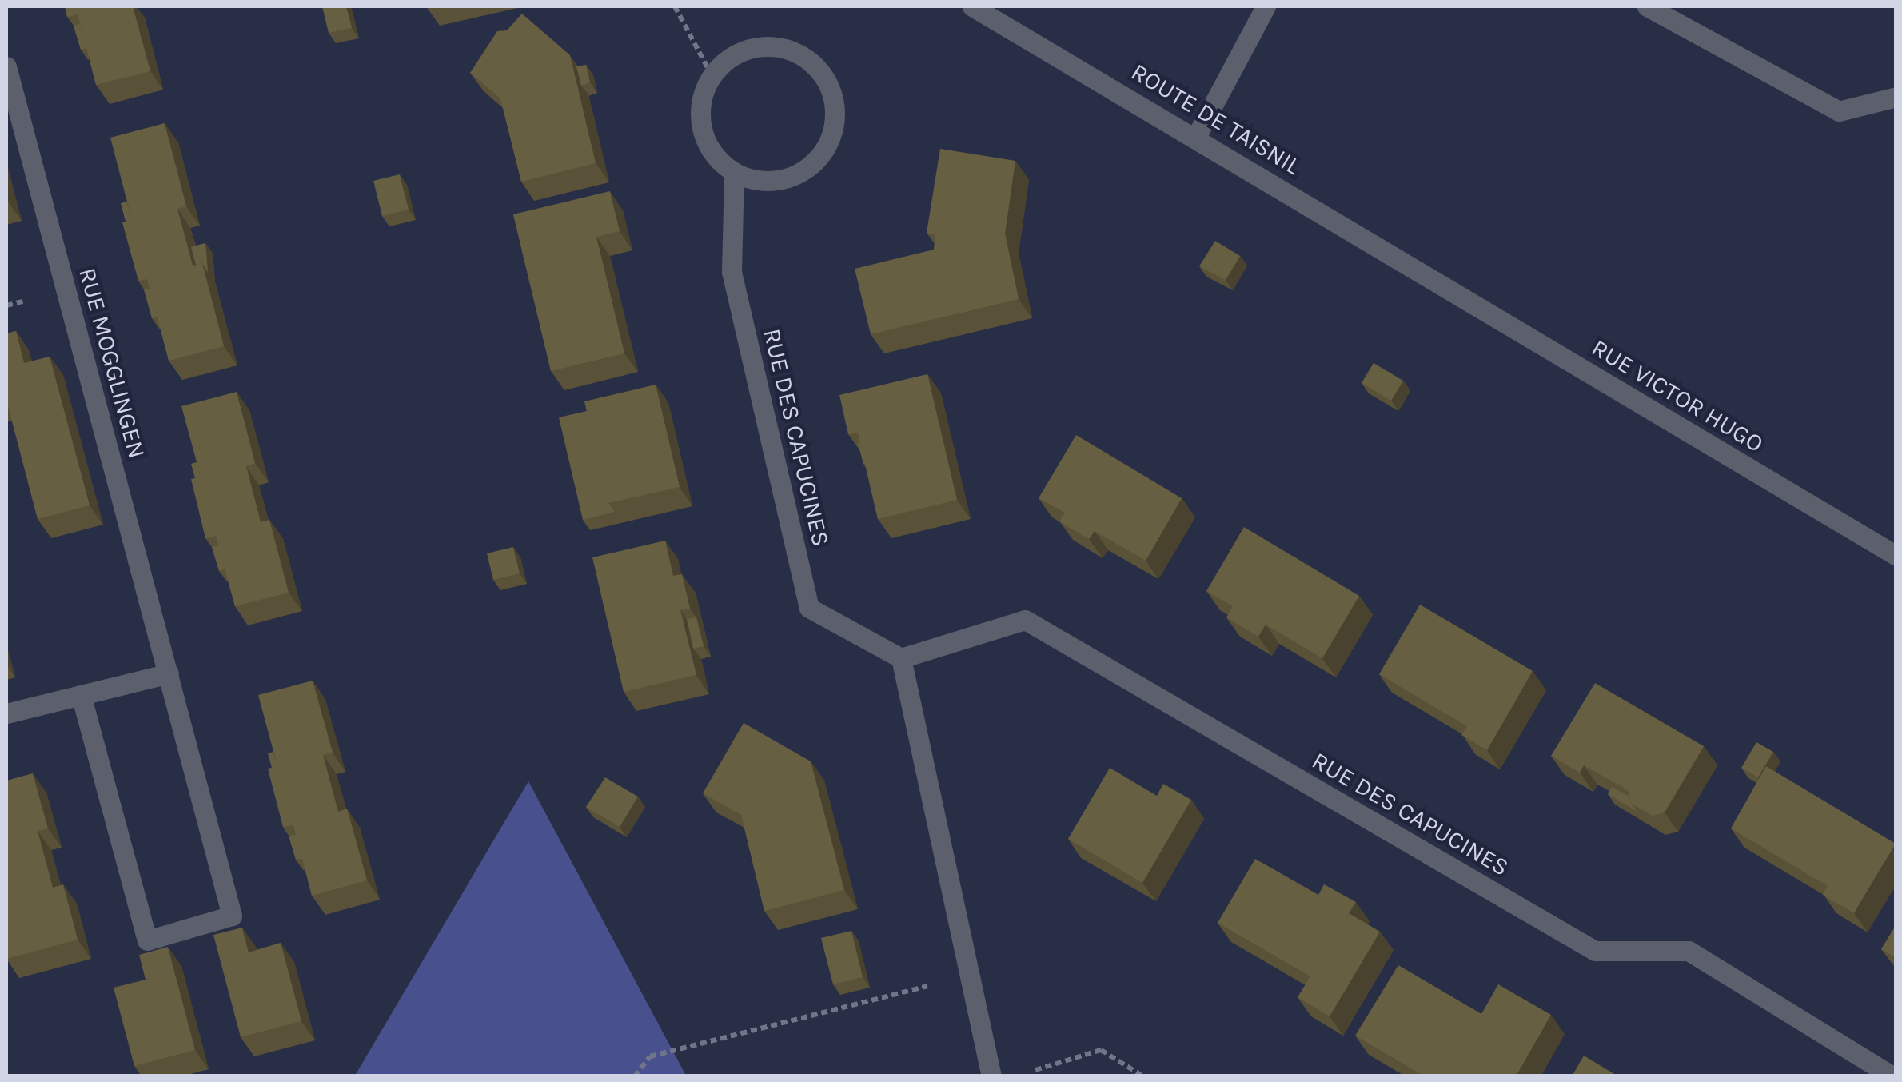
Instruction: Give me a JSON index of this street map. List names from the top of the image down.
{
  "streets": {
    "street": [
      "ROUTE DE TAISNIL",
      "RUE MOGGLINGEN",
      "RUE VICTOR HUGO",
      "RUE DES CAPUCINES"
    ]
  },
  "crossings": [
    ["ROUTE DE TAISNIL", "RUE VICTOR HUGO"]
  ]
}
